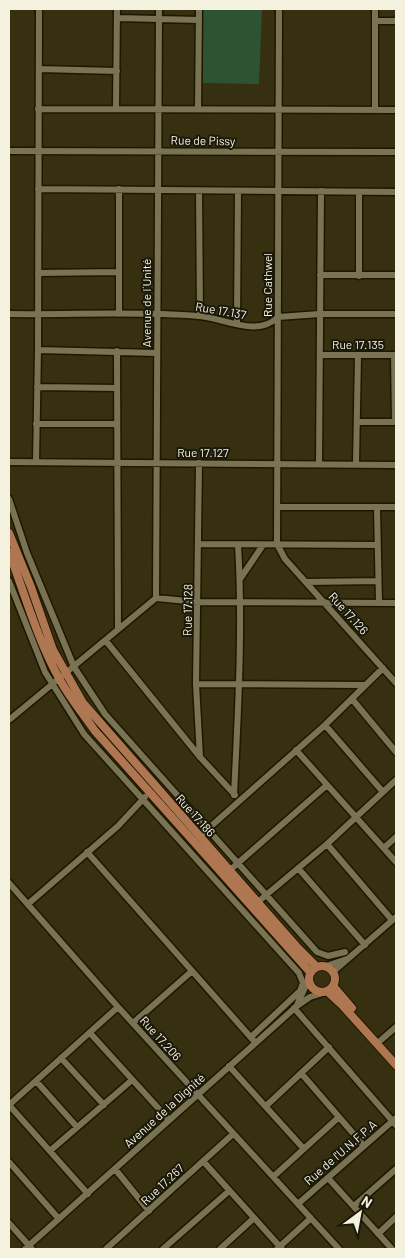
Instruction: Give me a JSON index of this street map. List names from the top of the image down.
{
  "streets": {
    "main road": ["Rue 17.186"],
    "street": [
      "Rue de Pissy",
      "Rue Cathwel",
      "Avenue de l´Unité",
      "Rue 17.137",
      "Rue 17.135",
      "Rue 17.127",
      "Rue 17.128",
      "Rue 17.126",
      "Rue 17.206",
      "Avenue de la Dignité",
      "Rue de l'U.N.F.P.A",
      "Rue 17.267"
    ]
  },
  "crossings": [
    ["Rue de Pissy", "Rue Cathwel"],
    ["Rue de Pissy", "Avenue de l´Unité"],
    ["Rue Cathwel", "Rue 17.137"],
    ["Rue Cathwel", "Rue 17.127"],
    ["Rue Cathwel", "Rue 17.126"],
    ["Avenue de l´Unité", "Rue 17.137"],
    ["Avenue de l´Unité", "Rue 17.127"],
    ["Rue 17.127", "Rue 17.128"],
    ["Rue 17.186", "Avenue de la Dignité"],
    ["Rue 17.206", "Avenue de la Dignité"],
    ["Rue 17.206", "Rue de l'U.N.F.P.A"],
    ["Rue 17.206", "Rue 17.267"]
  ],
  "north": "top right"
}
